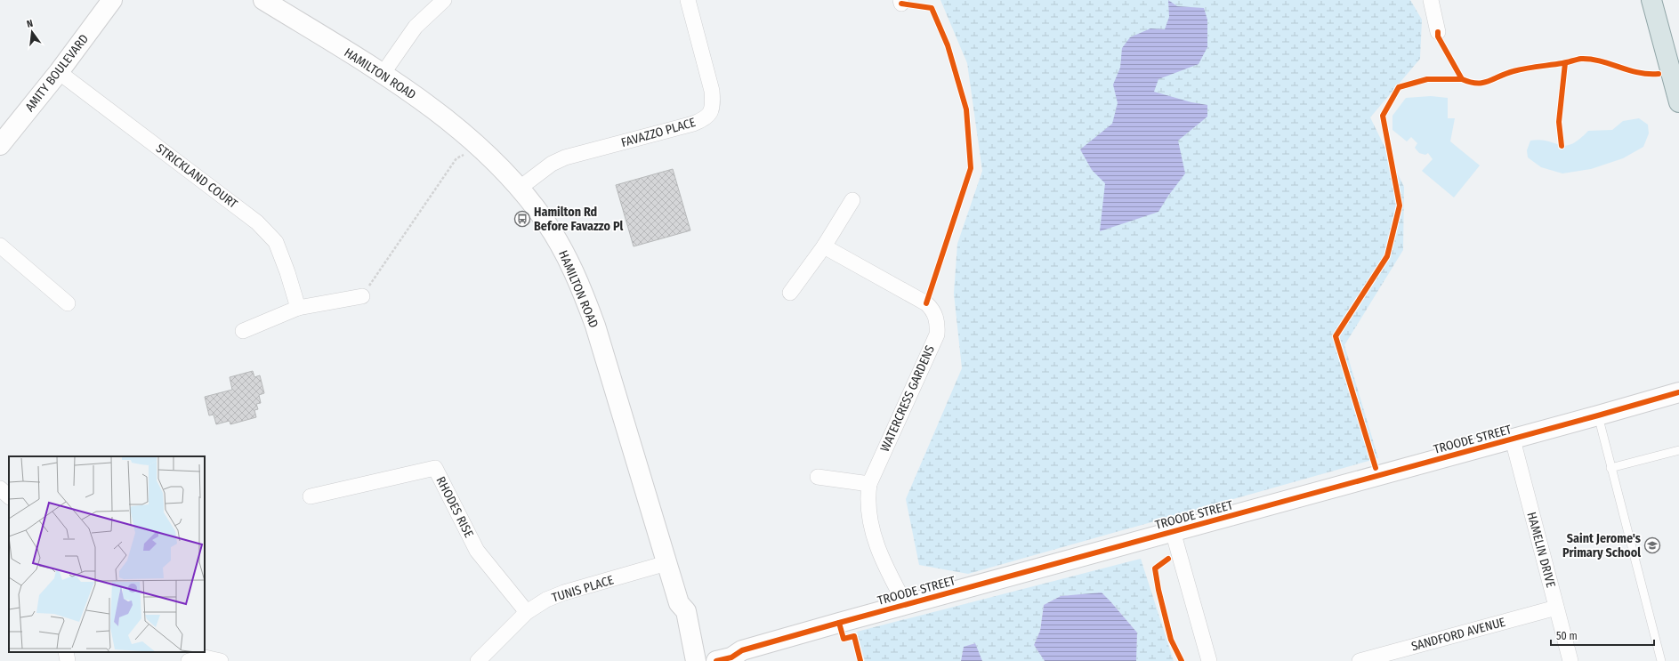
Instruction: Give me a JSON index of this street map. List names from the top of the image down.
{
  "streets": {
    "street": [
      "AMITY BOULEVARD",
      "HAMILTON ROAD",
      "FAVAZZO PLACE",
      "STRICKLAND COURT",
      "WATERCRESS GARDENS",
      "TROODE STREET",
      "RHODES RISE",
      "HAMELIN DRIVE",
      "TUNIS PLACE",
      "SANDFORD AVENUE"
    ]
  },
  "crossings": [
    ["AMITY BOULEVARD", "STRICKLAND COURT"],
    ["HAMILTON ROAD", "FAVAZZO PLACE"],
    ["HAMILTON ROAD", "TROODE STREET"],
    ["HAMILTON ROAD", "TUNIS PLACE"],
    ["WATERCRESS GARDENS", "TROODE STREET"],
    ["TROODE STREET", "HAMELIN DRIVE"],
    ["RHODES RISE", "TUNIS PLACE"],
    ["HAMELIN DRIVE", "SANDFORD AVENUE"]
  ],
  "places": {
    "bus stop": ["Hamilton Rd Before Favazzo Pl"],
    "school or university": ["Saint Jerome's Primary School"]
  },
  "scale_bar": "50 m",
  "north": "top"
}
